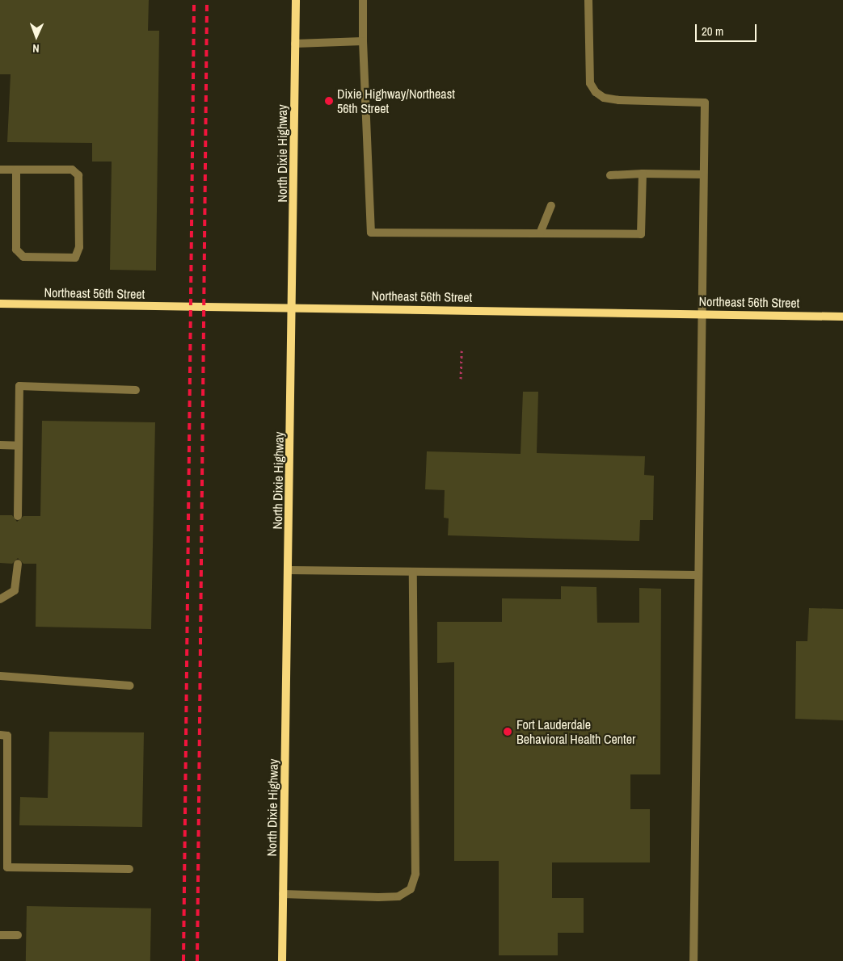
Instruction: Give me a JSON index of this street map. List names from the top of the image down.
{
  "streets": {
    "main road": ["North Dixie Highway", "Northeast 56th Street"]
  },
  "crossings": [
    ["North Dixie Highway", "Northeast 56th Street"]
  ],
  "places": ["Dixie Highway/Northeast 56th Street", "Fort Lauderdale Behavioral Health Center"],
  "scale_bar": "20 m",
  "north": "bottom"
}
